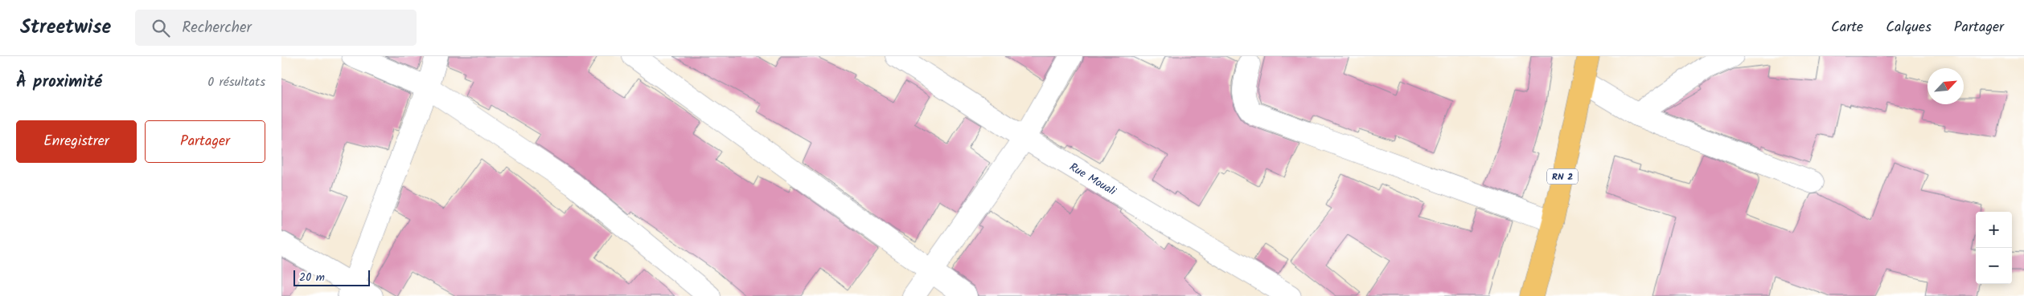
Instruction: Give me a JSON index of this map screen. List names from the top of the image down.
{
  "streets": {
    "highway": ["RN 2"],
    "street": ["Rue Mouali"]
  },
  "scale_bar": "20 m",
  "north": "top right",
  "page": {
    "header": "Streetwise",
    "search": "Rechercher",
    "nav": ["Carte", "Calques", "Partager"],
    "heading": ["À proximité", "0 résultats"],
    "buttons": ["Enregistrer", "Partager"],
    "map_buttons": ["+", "−"],
    "scale": "20 m"
  }
}
